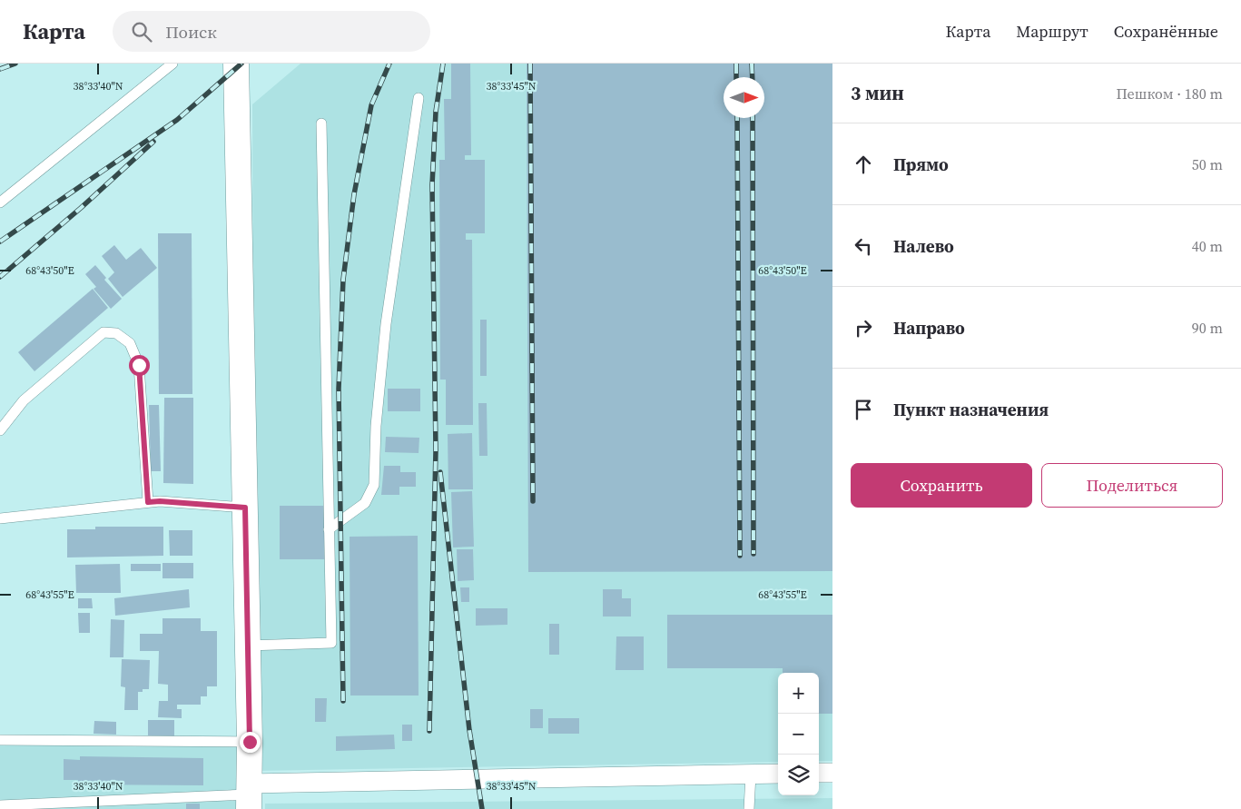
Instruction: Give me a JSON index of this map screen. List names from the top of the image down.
{
  "north": "right",
  "page": {
    "header": "Карта",
    "search": "Поиск",
    "nav": ["Карта", "Маршрут", "Сохранённые"],
    "heading": ["3 мин", "Пешком · 180 m"],
    "list": [
      ["Прямо", "50 m"],
      ["Налево", "40 m"],
      ["Направо", "90 m"],
      "Пункт назначения"
    ],
    "buttons": ["Сохранить", "Поделиться"],
    "map_buttons": ["+", "−"]
  },
  "coordinates": [
    "38°33'40\"N",
    "38°33'45\"N",
    "68°43'50\"E",
    "68°43'55\"E"
  ]
}
